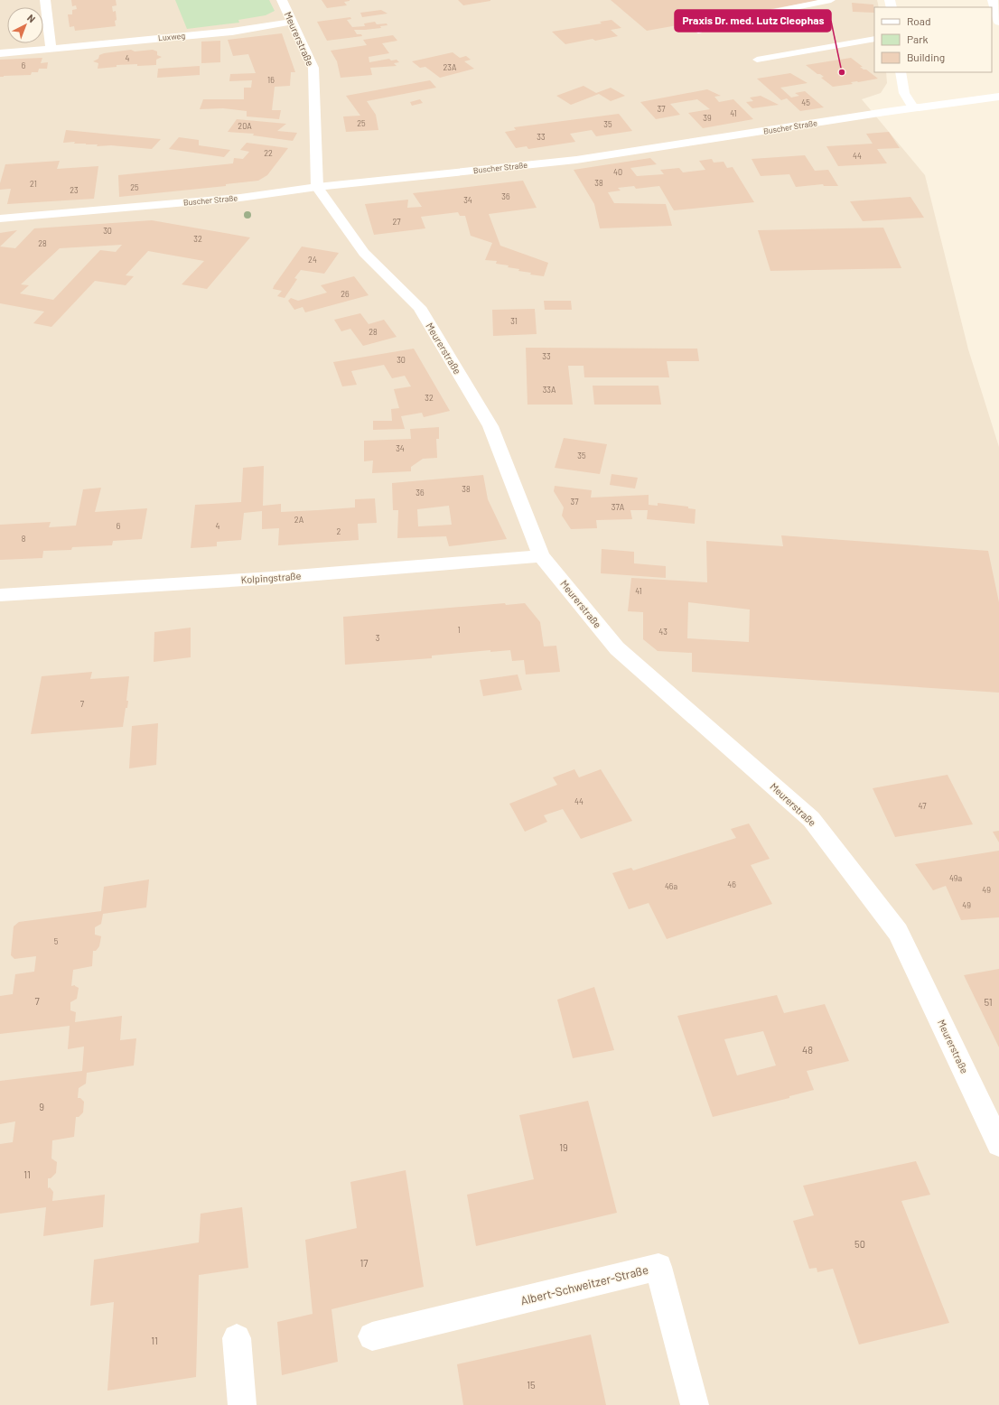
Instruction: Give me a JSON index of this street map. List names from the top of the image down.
{
  "streets": {
    "street": [
      "Luxweg",
      "Meurerstraße",
      "Buscher Straße",
      "Kolpingstraße",
      "Albert-Schweitzer-Straße"
    ]
  },
  "crossings": [
    ["Luxweg", "Meurerstraße"],
    ["Meurerstraße", "Buscher Straße"],
    ["Meurerstraße", "Kolpingstraße"]
  ],
  "places": ["Praxis Dr. med. Lutz Cleophas"],
  "house_numbers": [
    "4",
    "6",
    "23A",
    "16",
    "45",
    "37",
    "41",
    "39",
    "25",
    "35",
    "20A",
    "33",
    "22",
    "44",
    "40",
    "38",
    "21",
    "25",
    "23",
    "36",
    "34",
    "27",
    "30",
    "32",
    "28",
    "24",
    "26",
    "31",
    "28",
    "33",
    "30",
    "33A",
    "32",
    "34",
    "35",
    "38",
    "36",
    "37",
    "37A",
    "2A",
    "6",
    "4",
    "2",
    "8",
    "41",
    "1",
    "43",
    "3",
    "7",
    "44",
    "47",
    "49a",
    "46",
    "46a",
    "49",
    "49",
    "5",
    "7",
    "51",
    "48",
    "9",
    "19",
    "11",
    "50",
    "17",
    "11",
    "15"
  ],
  "legend": ["Road", "Park", "Building"],
  "north": "top right"
}
